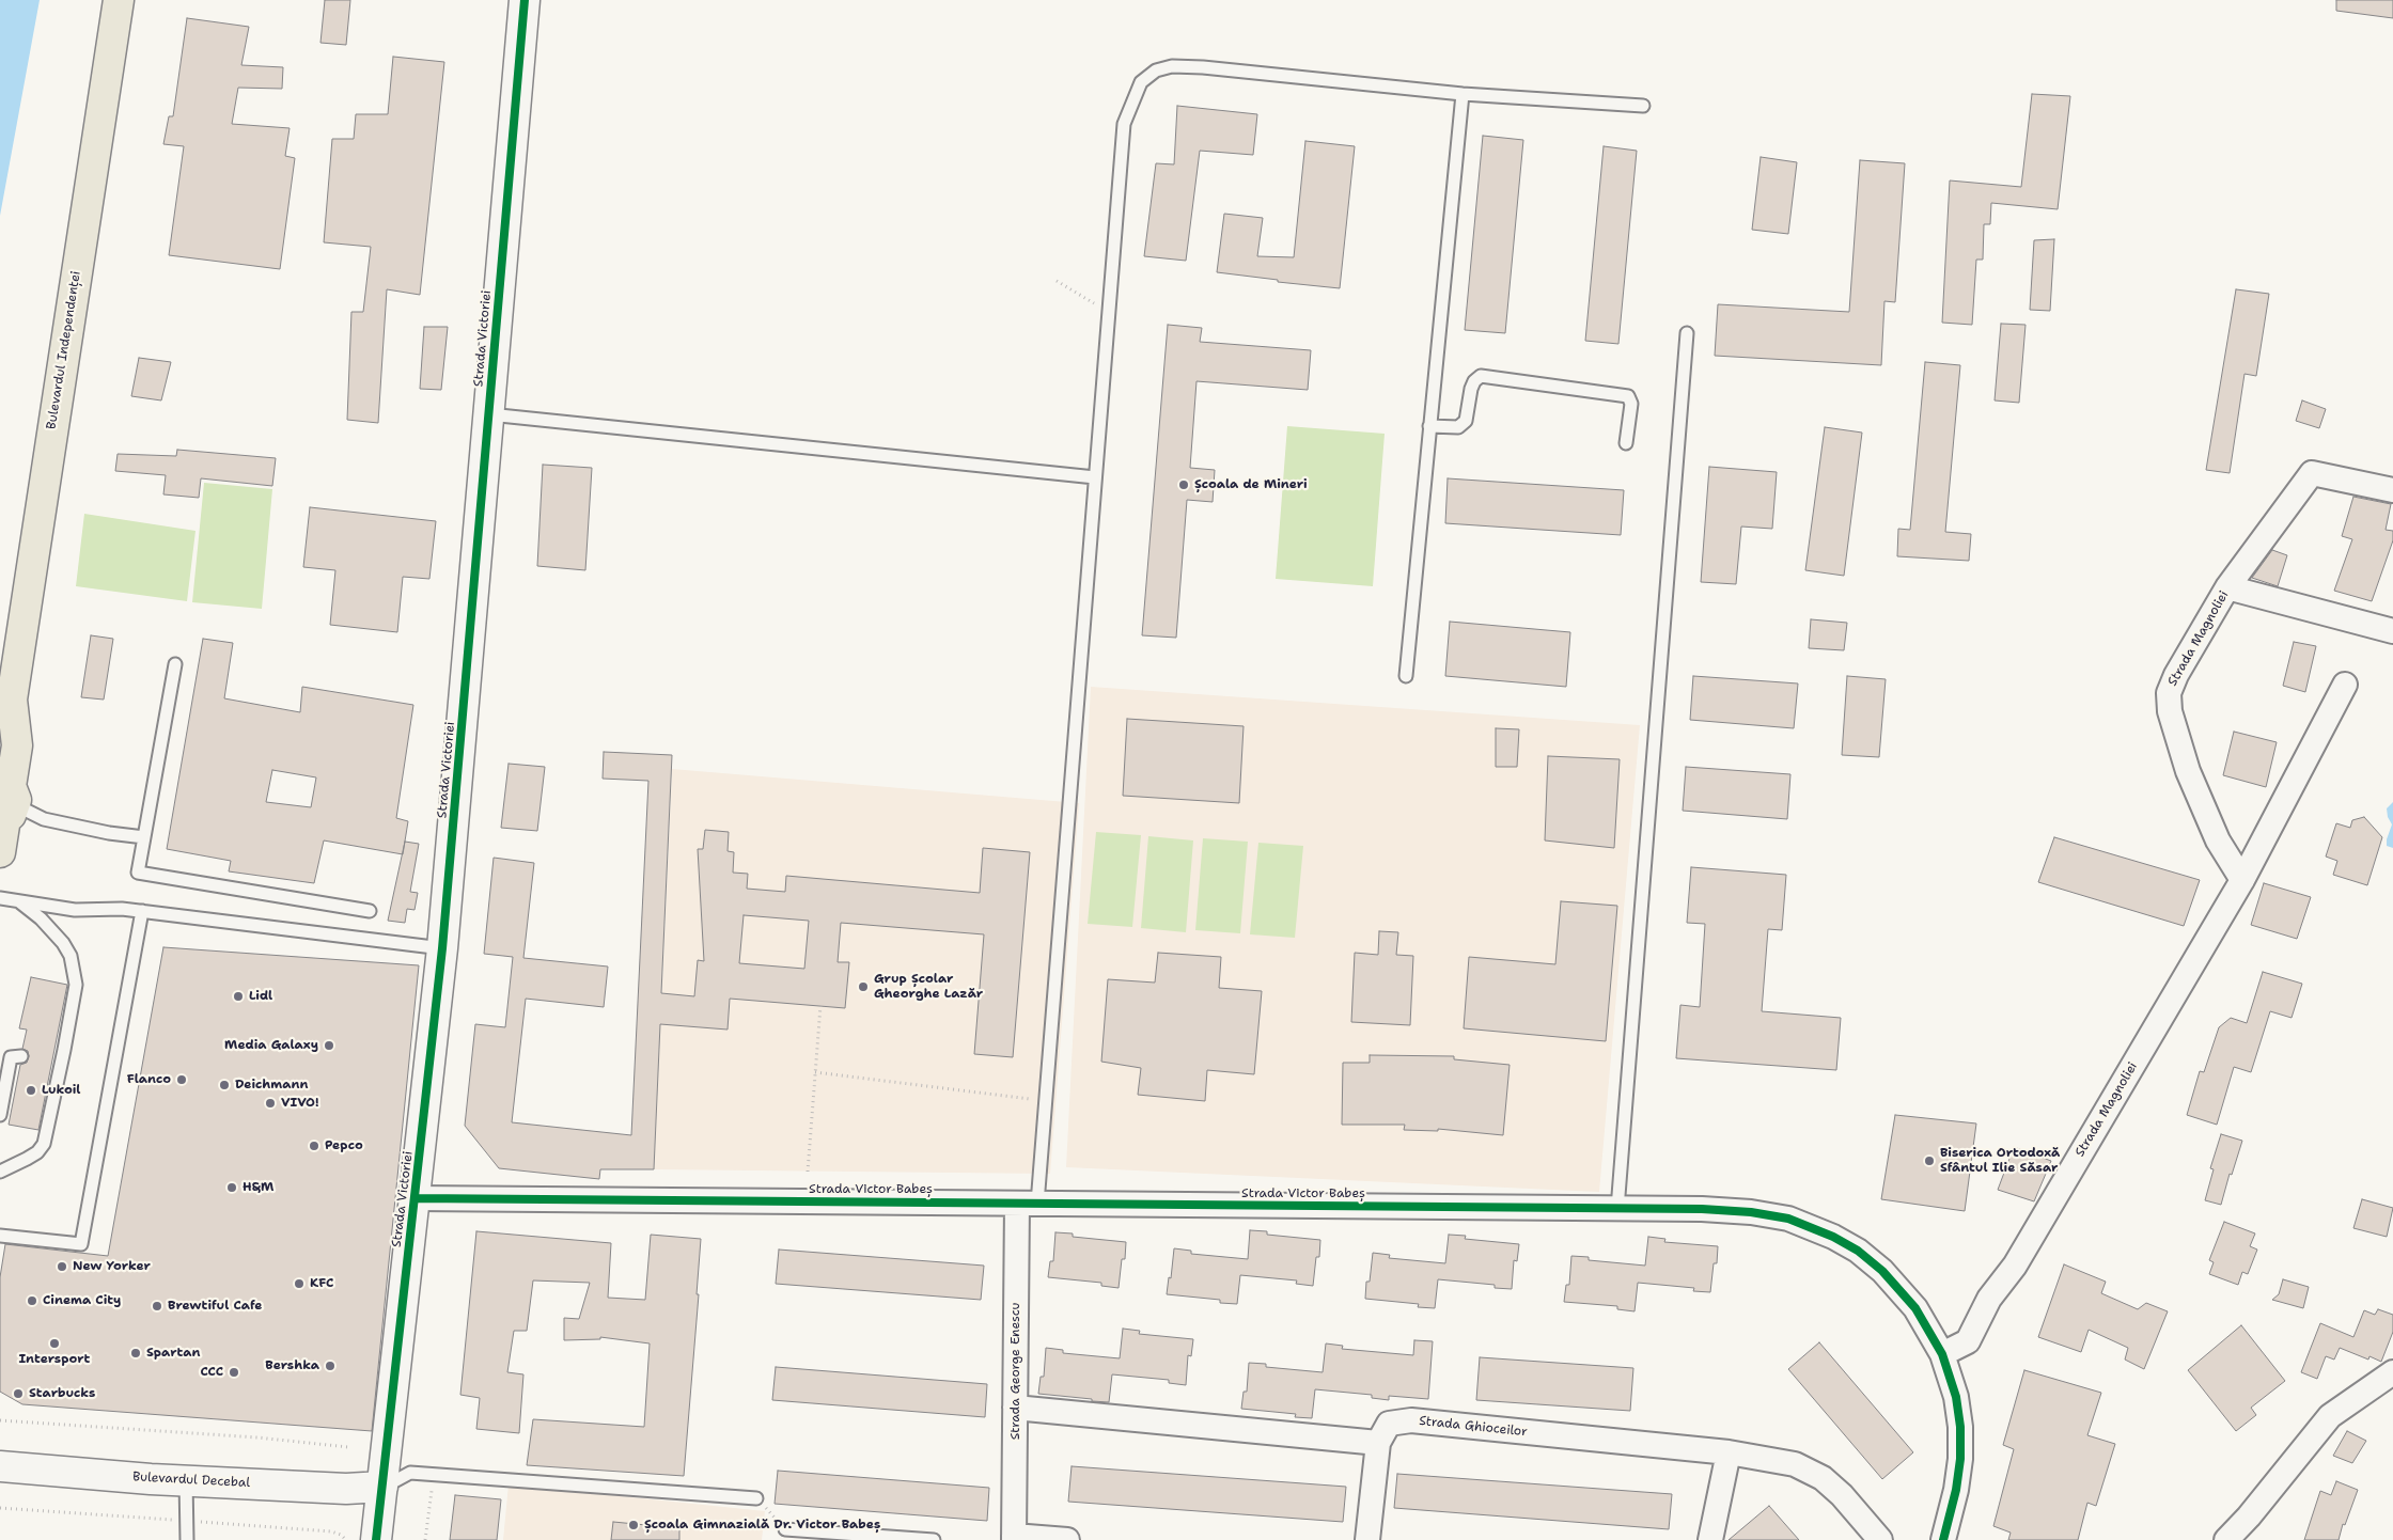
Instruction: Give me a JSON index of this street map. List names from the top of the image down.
{
  "streets": {
    "main road": ["Bulevardul Independenței"],
    "street": [
      "Strada Victoriei",
      "Strada Magnoliei",
      "Strada Victor Babeș",
      "Strada George Enescu",
      "Strada Ghioceilor",
      "Bulevardul Decebal"
    ]
  },
  "crossings": [
    ["Strada Victoriei", "Strada Victor Babeș"],
    ["Strada Victoriei", "Bulevardul Decebal"],
    ["Strada Magnoliei", "Strada Victor Babeș"],
    ["Strada Victor Babeș", "Strada George Enescu"]
  ],
  "places": [
    "Școala de Mineri",
    "Grup Școlar Gheorghe Lazăr",
    "Lidl",
    "Media Galaxy",
    "Flanco",
    "Deichmann",
    "Lukoil",
    "VIVO!",
    "Pepco",
    "Biserica Ortodoxă Sfântul Ilie Săsar",
    "H&M",
    "New Yorker",
    "KFC",
    "Cinema City",
    "Brewtiful Cafe",
    "Intersport",
    "Spartan",
    "Bershka",
    "CCC",
    "Starbucks",
    "Școala Gimnazială Dr. Victor Babeș"
  ]
}
